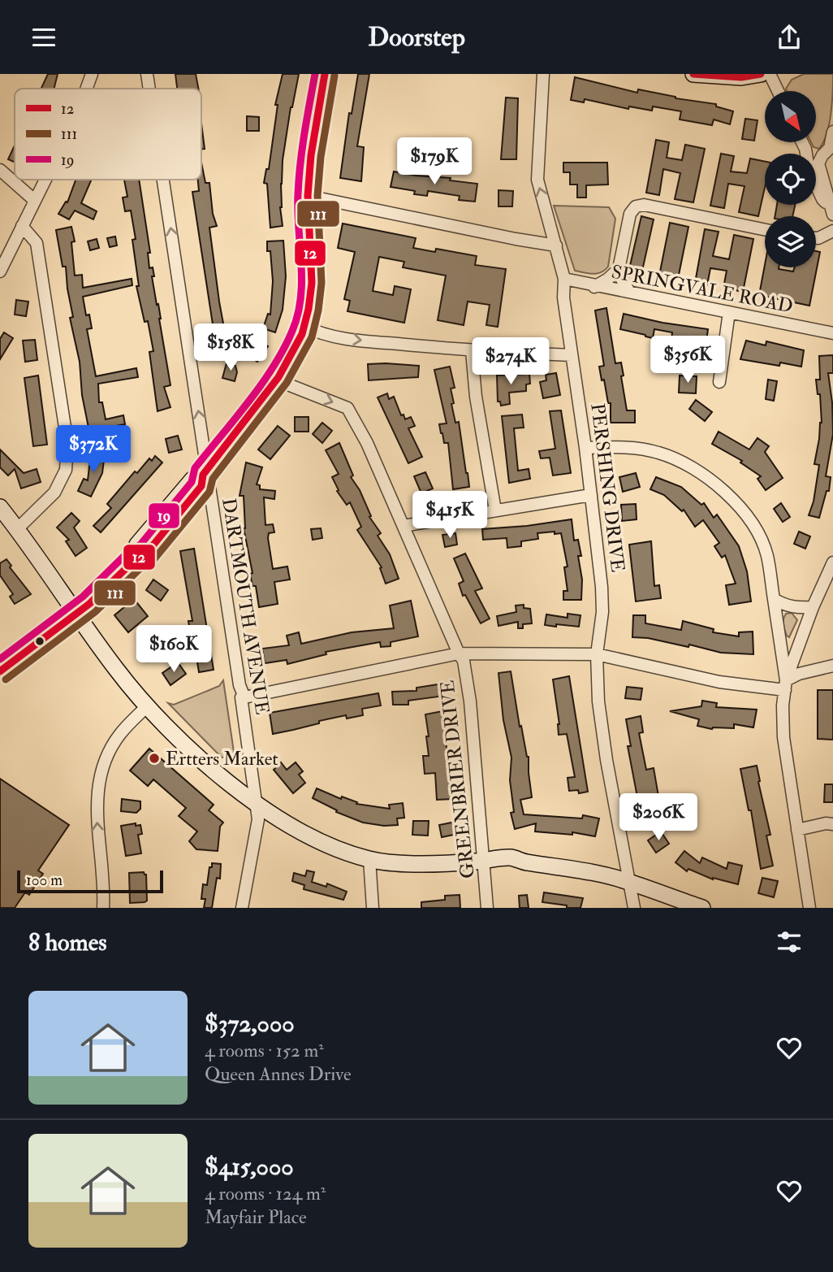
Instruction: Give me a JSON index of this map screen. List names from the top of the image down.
{
  "streets": {
    "street": [
      "SPRINGVALE ROAD",
      "PERSHING DRIVE",
      "DARTMOUTH AVENUE",
      "GREENBRIER DRIVE"
    ]
  },
  "crossings": [
    ["SPRINGVALE ROAD", "PERSHING DRIVE"]
  ],
  "one_way": ["DARTMOUTH AVENUE"],
  "places": ["Ertters Market"],
  "lines": ["transit line 12", "transit line 19", "transit line 111"],
  "legend": ["12", "111", "19"],
  "scale_bar": "100 m",
  "north": "bottom right",
  "page": {
    "header": "Doorstep",
    "price": [
      "$179K",
      "$158K",
      "$356K",
      "$274K",
      "$372K",
      "$415K",
      "$160K",
      "$206K"
    ],
    "scale": "100 m",
    "heading": "8 homes",
    "list": [
      {
        "name": "$372,000",
        "note": "4 rooms · 152 m² · Queen Annes Drive"
      },
      {
        "name": "$415,000",
        "note": "4 rooms · 124 m² · Mayfair Place"
      }
    ]
  }
}
